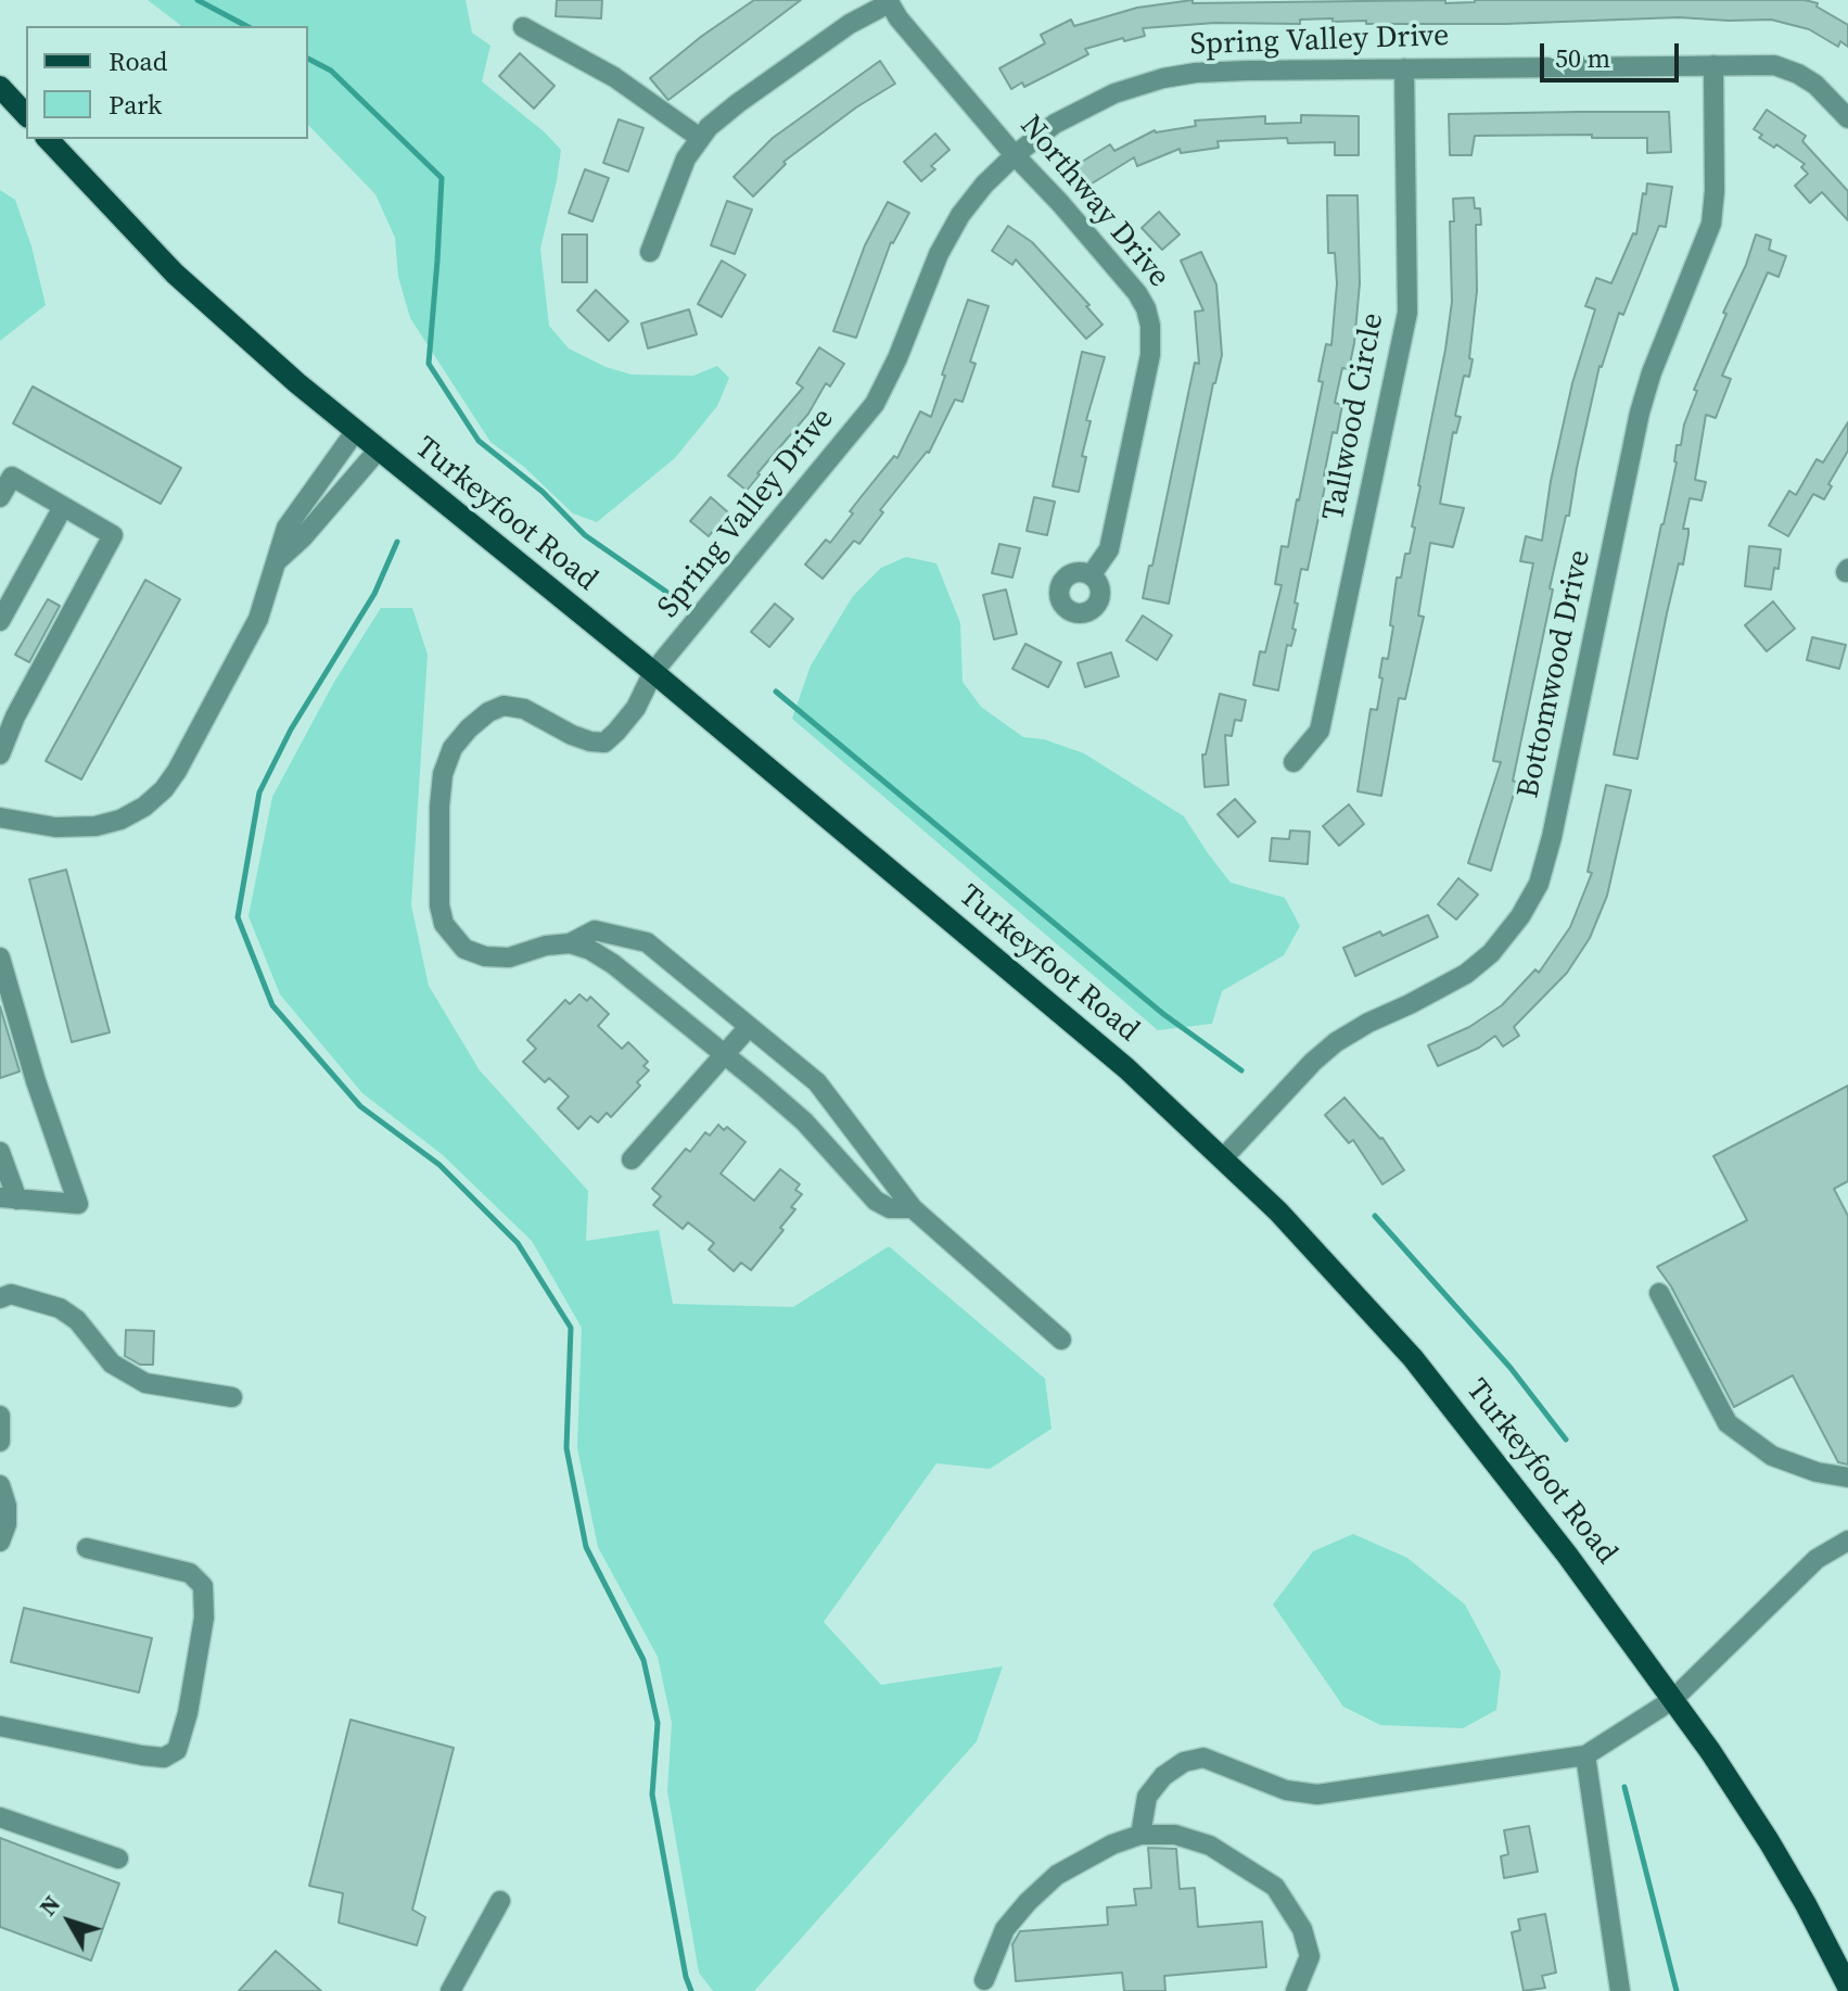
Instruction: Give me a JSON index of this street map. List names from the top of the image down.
{
  "streets": {
    "main road": ["Turkeyfoot Road"],
    "street": [
      "Spring Valley Drive",
      "Northway Drive",
      "Tallwood Circle",
      "Bottomwood Drive"
    ]
  },
  "crossings": [
    ["Spring Valley Drive", "Northway Drive"],
    ["Spring Valley Drive", "Tallwood Circle"],
    ["Spring Valley Drive", "Turkeyfoot Road"],
    ["Spring Valley Drive", "Bottomwood Drive"],
    ["Turkeyfoot Road", "Bottomwood Drive"]
  ],
  "legend": ["Road", "Park"],
  "scale_bar": "50 m",
  "north": "top left"
}
